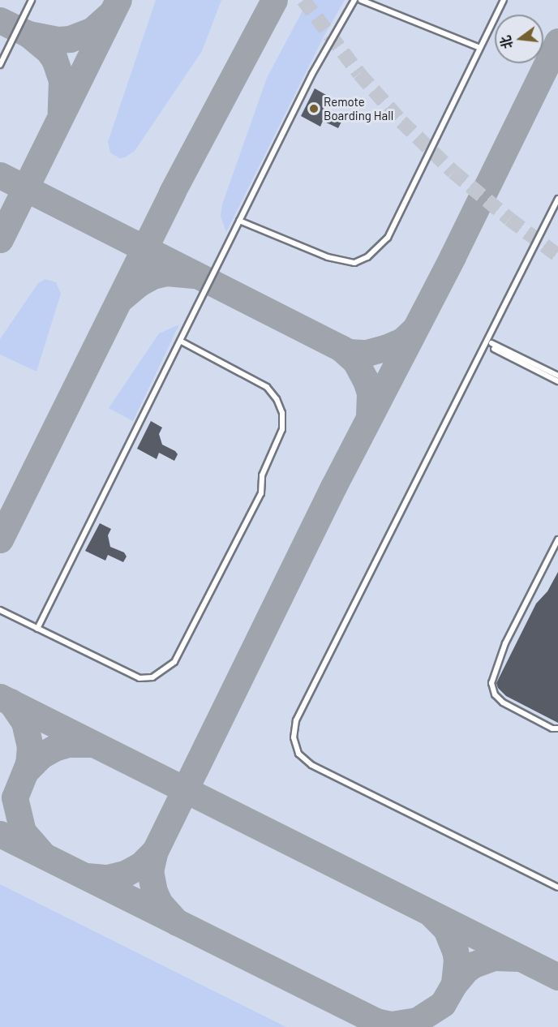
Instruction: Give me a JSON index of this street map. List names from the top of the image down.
{
  "places": ["Remote Boarding Hall"],
  "north": "left"
}
